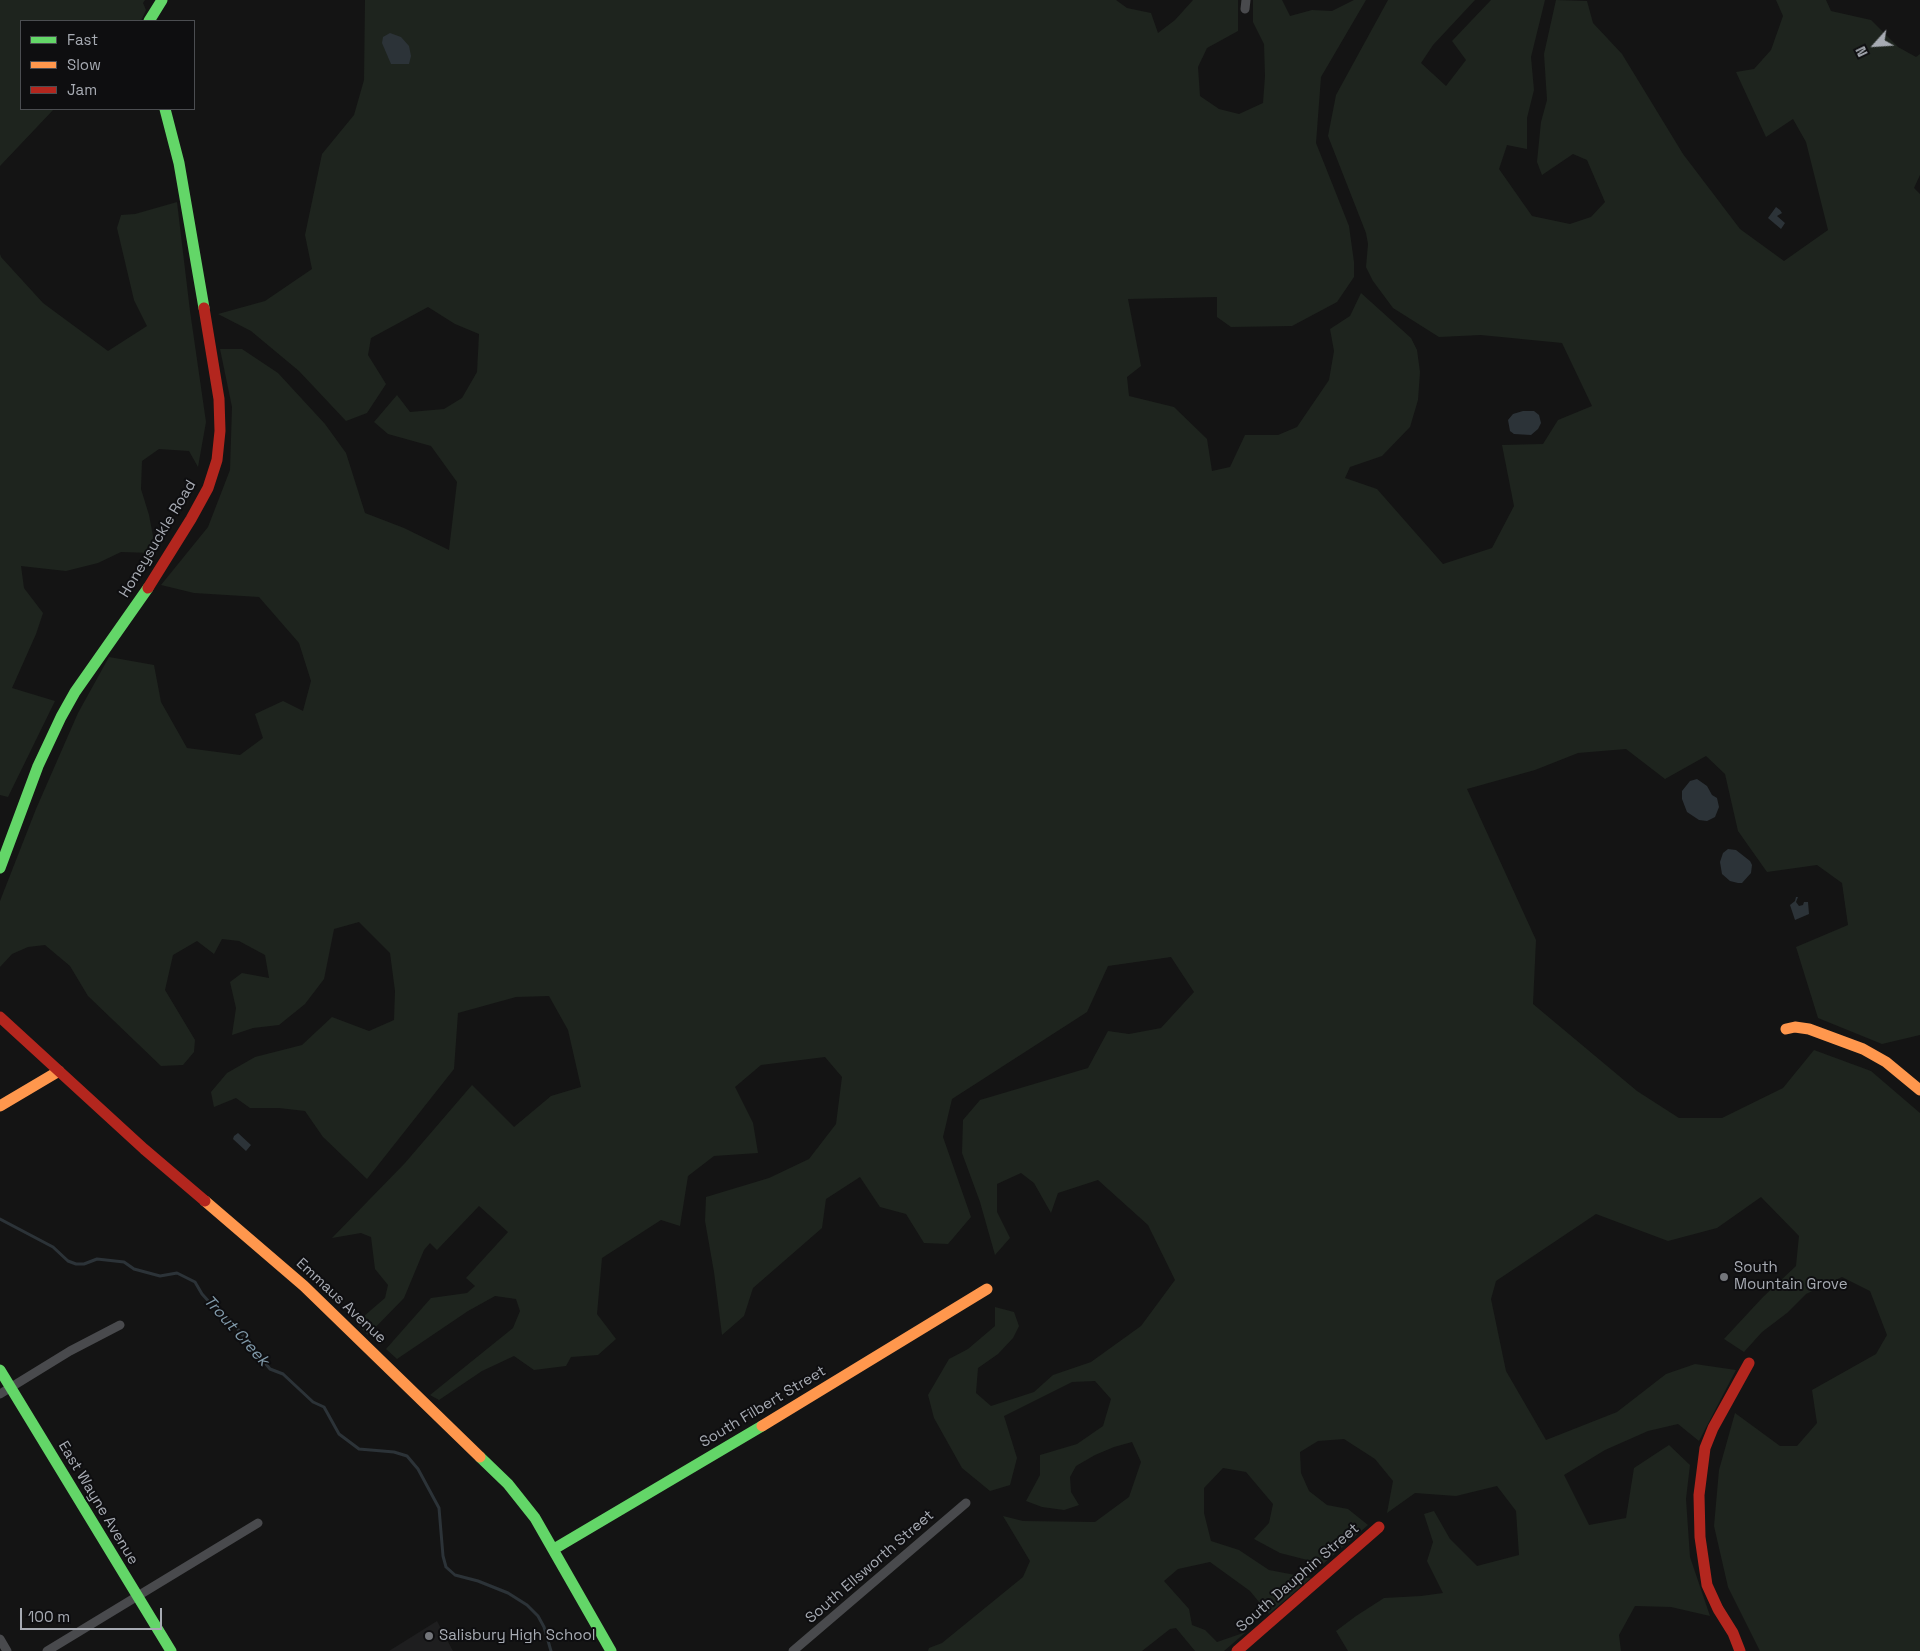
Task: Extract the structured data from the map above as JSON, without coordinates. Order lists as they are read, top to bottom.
{
  "streets": {
    "street": [
      "Honeysuckle Road",
      "Emmaus Avenue",
      "South Filbert Street",
      "East Wayne Avenue",
      "South Ellsworth Street",
      "South Dauphin Street"
    ]
  },
  "crossings": [
    ["Emmaus Avenue", "South Filbert Street"]
  ],
  "water": ["Trout Creek"],
  "places": ["South Mountain Grove", "Salisbury High School"],
  "legend": ["Fast", "Slow", "Jam"],
  "scale_bar": "100 m",
  "north": "bottom left"
}
